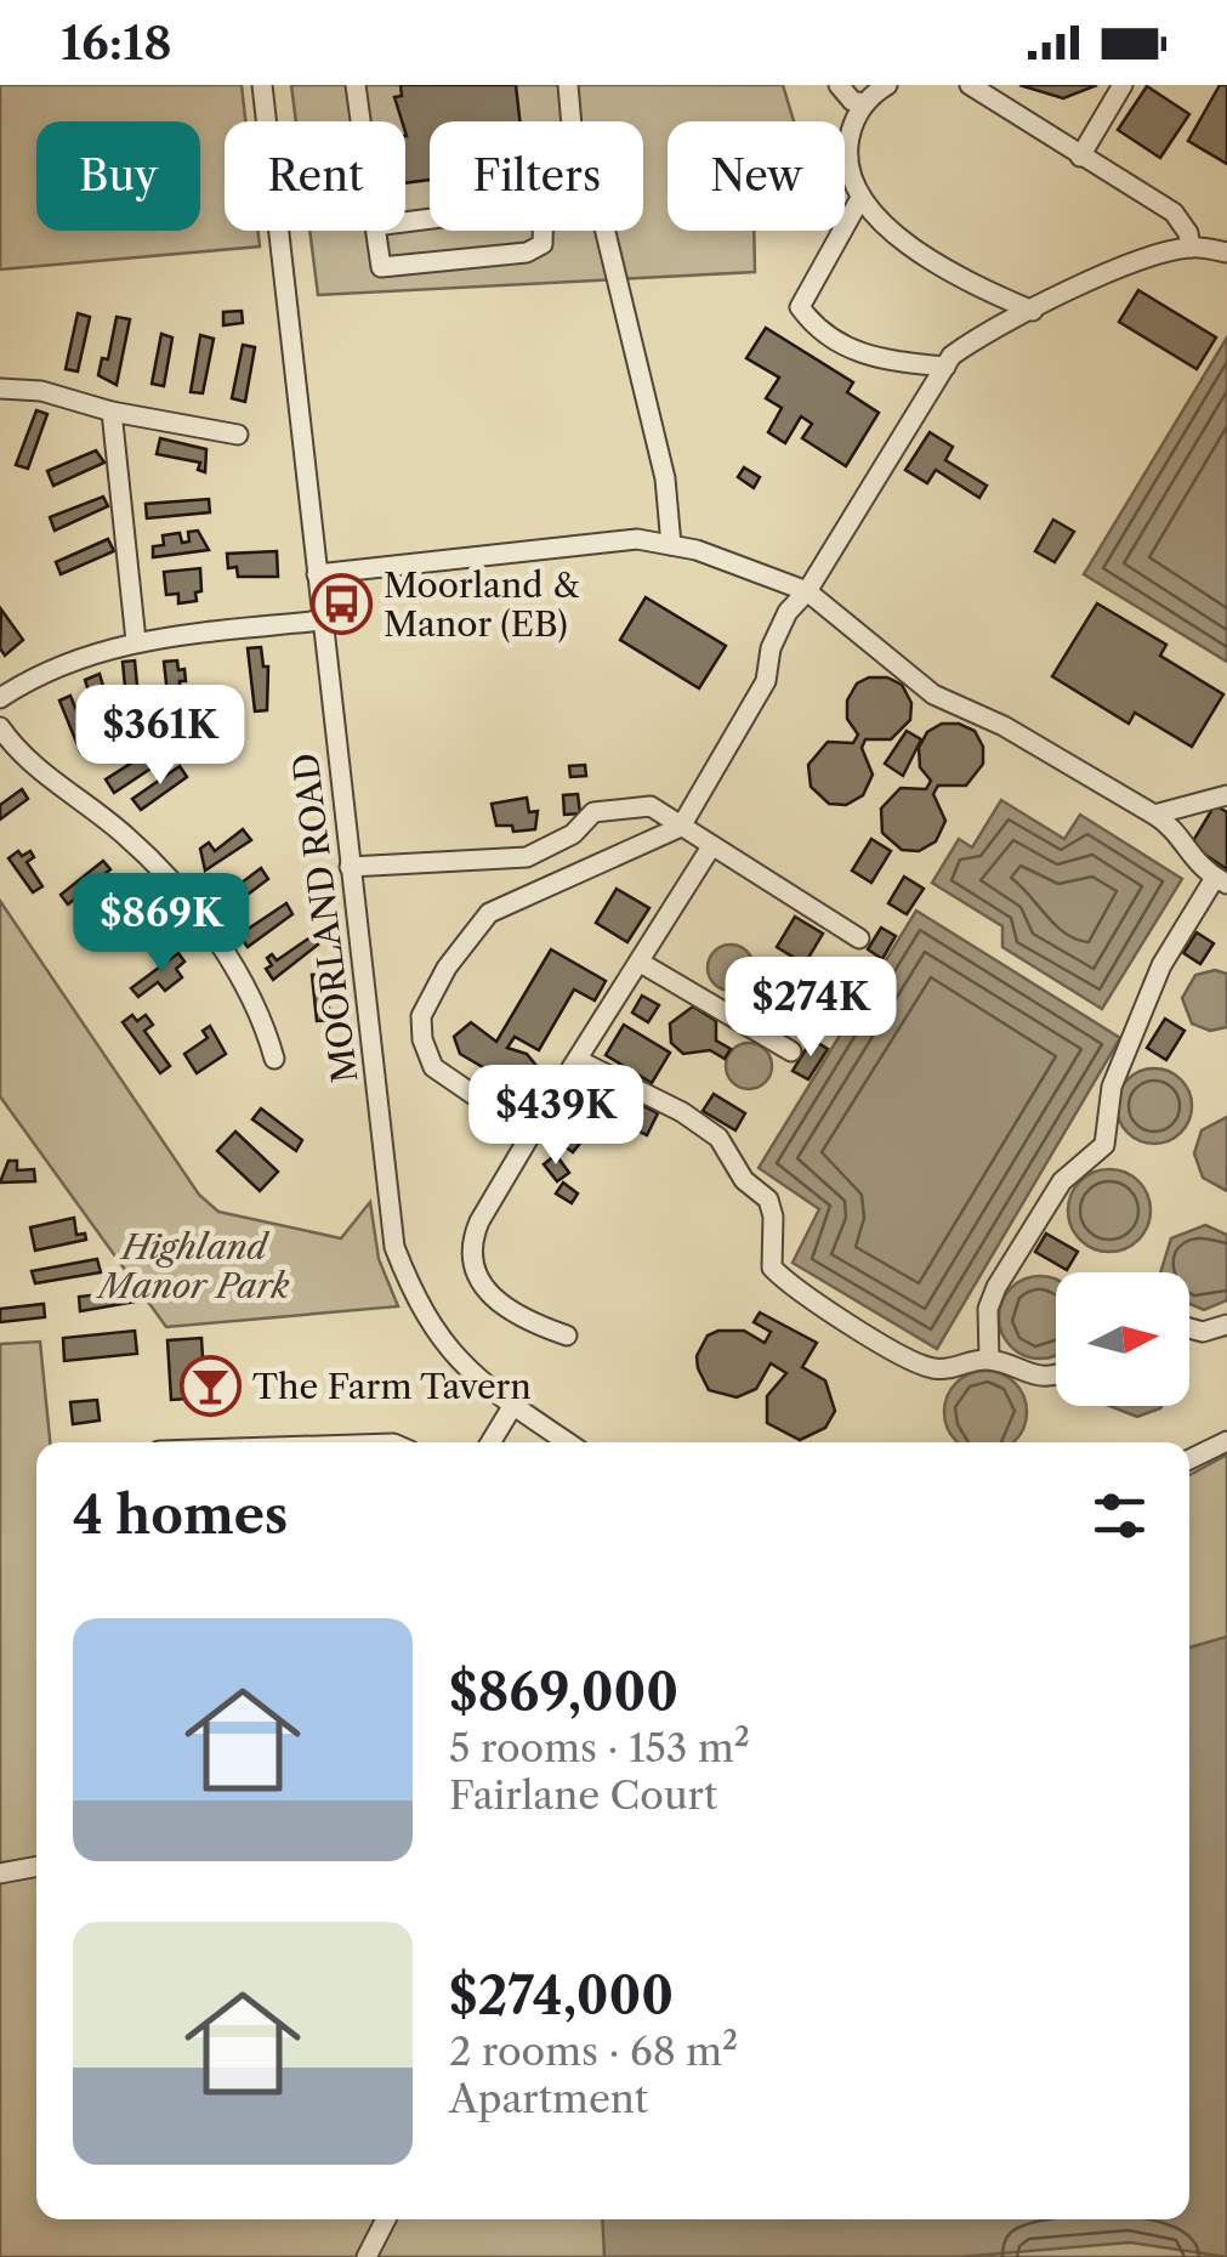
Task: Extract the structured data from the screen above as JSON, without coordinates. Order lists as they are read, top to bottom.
{
  "streets": {
    "street": ["MOORLAND ROAD"]
  },
  "parks": ["Highland Manor Park"],
  "places": {
    "bus stop": ["Moorland & Manor (EB)"],
    "bar": ["The Farm Tavern"]
  },
  "north": "right",
  "page": {
    "status": "16:18",
    "chip": [
      "Buy",
      "Rent",
      "Filters",
      "New"
    ],
    "price": [
      "$361K",
      "$869K",
      "$274K",
      "$439K"
    ],
    "heading": "4 homes",
    "list": [
      {
        "name": "$869,000",
        "note": "5 rooms · 153 m² · Fairlane Court"
      },
      {
        "name": "$274,000",
        "note": "2 rooms · 68 m² · Apartment"
      }
    ]
  }
}
